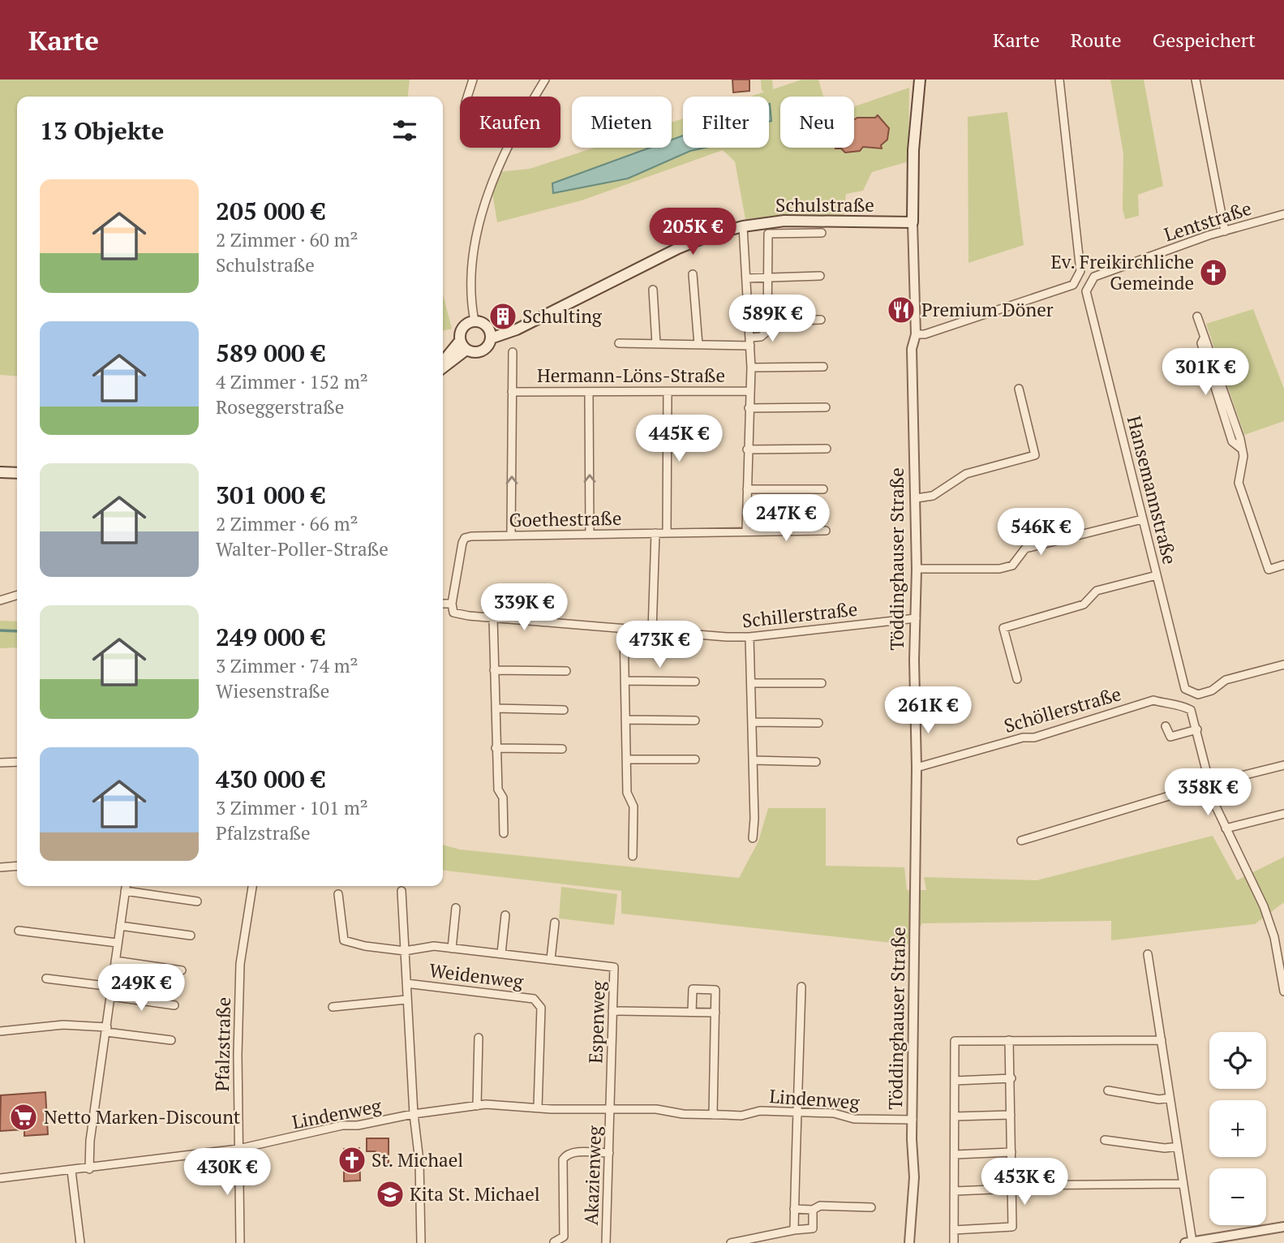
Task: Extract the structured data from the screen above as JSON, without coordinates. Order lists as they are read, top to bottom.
{
  "streets": {
    "main road": ["Schulstraße", "Töddinghauser Straße"],
    "street": [
      "Lentstraße",
      "Hermann-Löns-Straße",
      "Hansemannstraße",
      "Goethestraße",
      "Schillerstraße",
      "Schöllerstraße",
      "Weidenweg",
      "Espenweg",
      "Pfalzstraße",
      "Lindenweg",
      "Akazienweg"
    ]
  },
  "crossings": [
    ["Schulstraße", "Töddinghauser Straße"],
    ["Lentstraße", "Hansemannstraße"],
    ["Hermann-Löns-Straße", "Goethestraße"],
    ["Goethestraße", "Schillerstraße"],
    ["Töddinghauser Straße", "Schillerstraße"],
    ["Töddinghauser Straße", "Schöllerstraße"],
    ["Töddinghauser Straße", "Lindenweg"],
    ["Weidenweg", "Lindenweg"],
    ["Espenweg", "Lindenweg"],
    ["Espenweg", "Akazienweg"],
    ["Pfalzstraße", "Lindenweg"],
    ["Lindenweg", "Akazienweg"]
  ],
  "places": {
    "church": ["Ev. Freikirchliche Gemeinde", "St. Michael"],
    "restaurant": ["Premium Döner"],
    "building": ["Schulting"],
    "supermarket": ["Netto Marken-Discount"],
    "school or university": ["Kita St. Michael"]
  },
  "page": {
    "header": "Karte",
    "nav": ["Karte", "Route", "Gespeichert"],
    "chip": [
      "Kaufen",
      "Mieten",
      "Filter",
      "Neu"
    ],
    "heading": "13 Objekte",
    "list": [
      {
        "name": "205 000 €",
        "note": "2 Zimmer · 60 m² · Schulstraße"
      },
      {
        "name": "589 000 €",
        "note": "4 Zimmer · 152 m² · Roseggerstraße"
      },
      {
        "name": "301 000 €",
        "note": "2 Zimmer · 66 m² · Walter-Poller-Straße"
      },
      {
        "name": "249 000 €",
        "note": "3 Zimmer · 74 m² · Wiesenstraße"
      },
      {
        "name": "430 000 €",
        "note": "3 Zimmer · 101 m² · Pfalzstraße"
      }
    ],
    "price": [
      "205K €",
      "589K €",
      "301K €",
      "445K €",
      "247K €",
      "546K €",
      "339K €",
      "473K €",
      "261K €",
      "358K €",
      "249K €",
      "430K €",
      "453K €"
    ],
    "map_buttons": ["+", "−"]
  }
}
